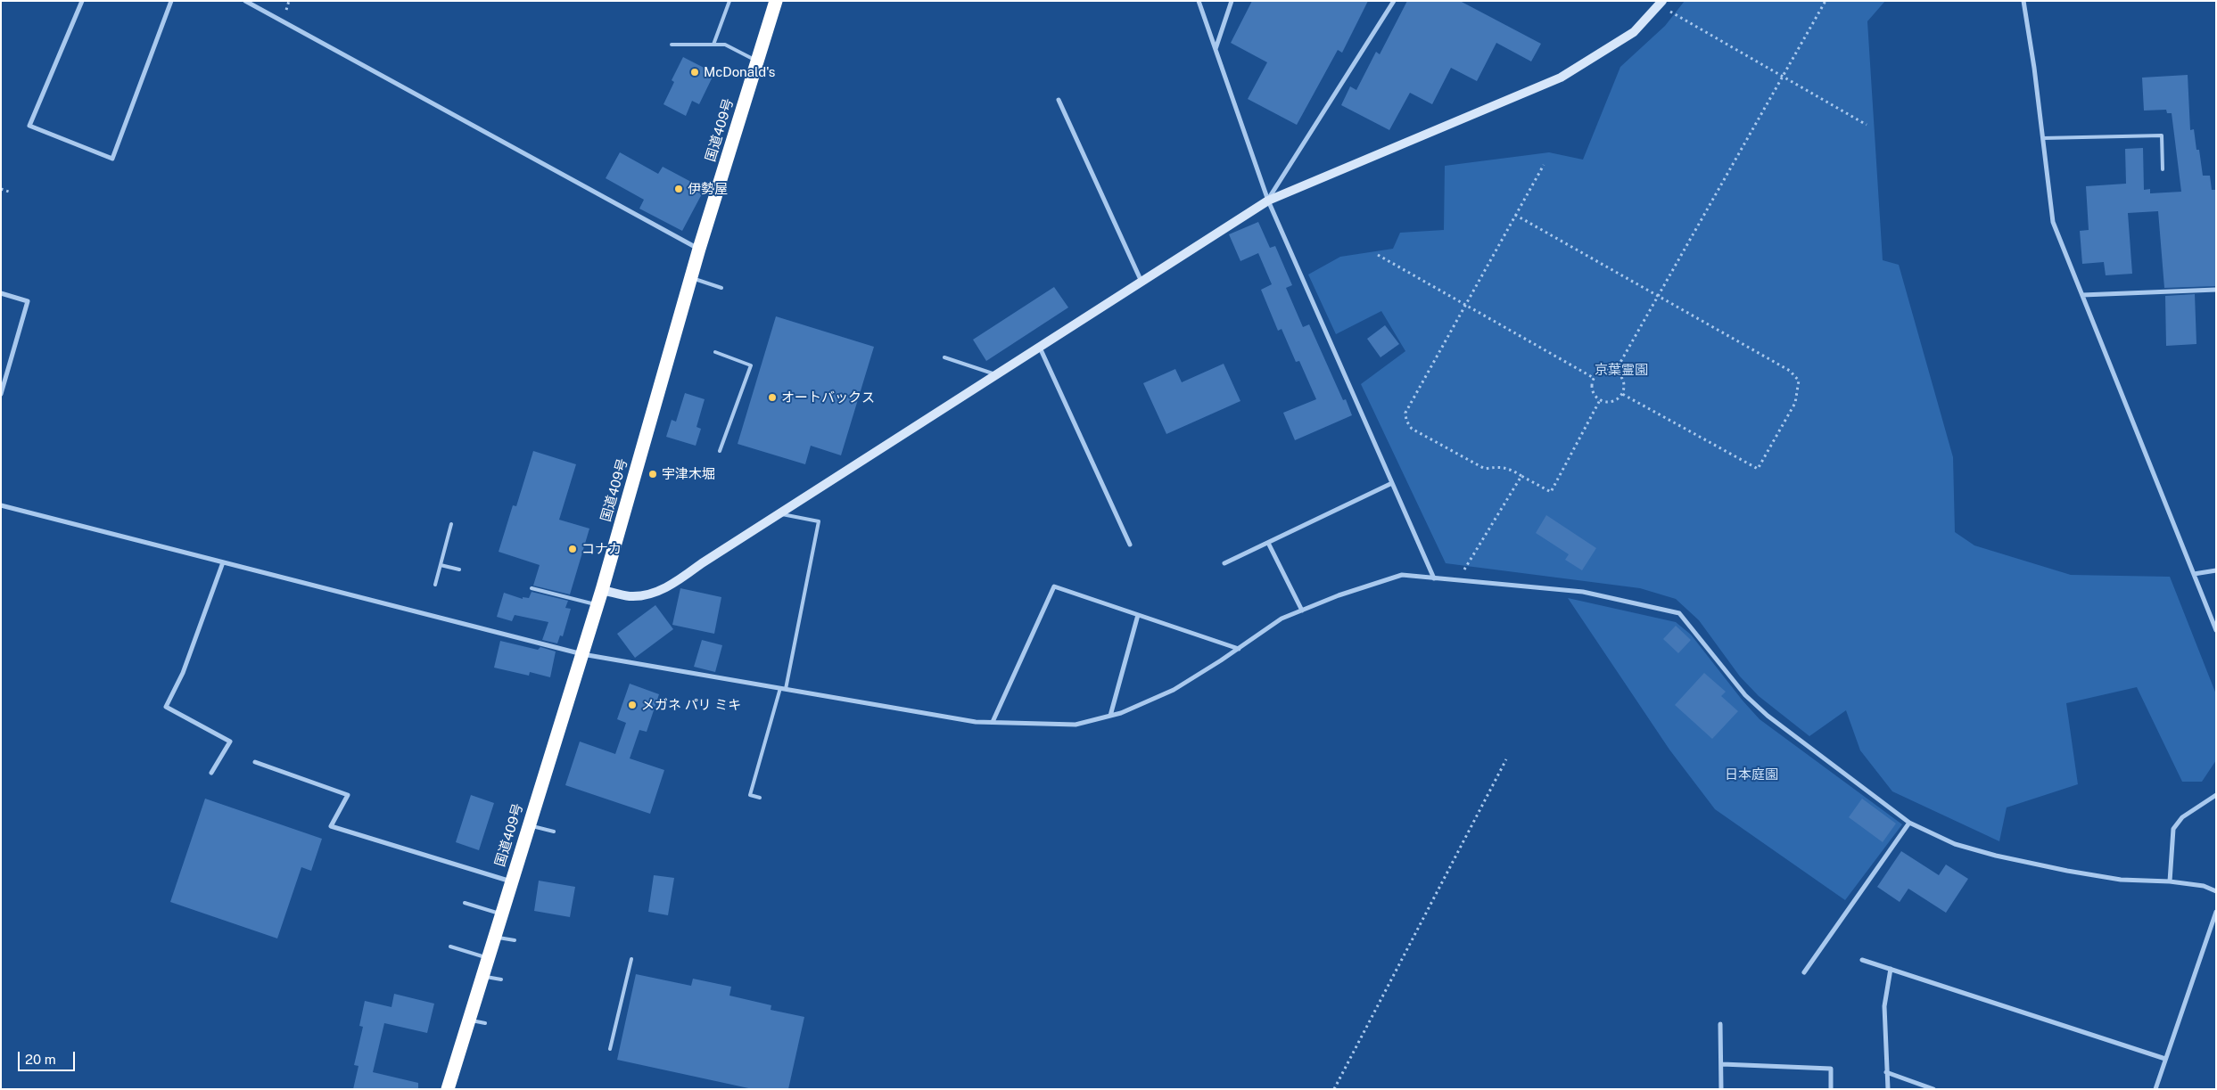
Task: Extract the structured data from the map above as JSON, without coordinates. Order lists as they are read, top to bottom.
{
  "streets": {
    "highway": ["国道409号"]
  },
  "parks": ["京葉霊園", "日本庭園"],
  "places": [
    "McDonald's",
    "伊勢屋",
    "オートバックス",
    "宇津木堀",
    "コナカ",
    "メガネ パリ ミキ"
  ],
  "scale_bar": "20 m"
}
